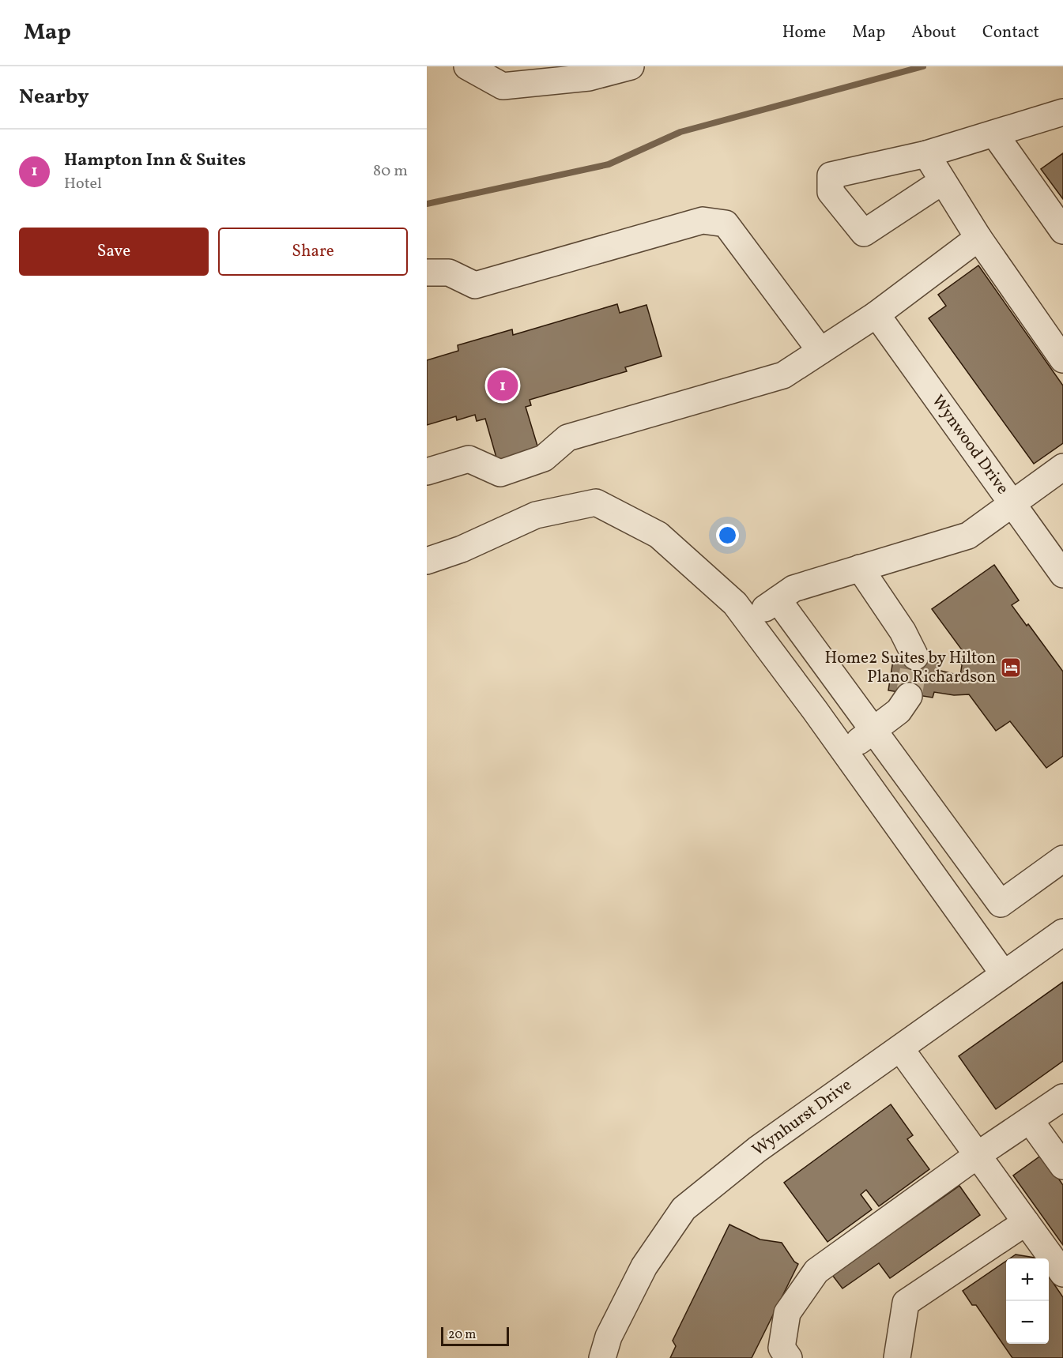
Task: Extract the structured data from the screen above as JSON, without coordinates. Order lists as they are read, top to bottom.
{
  "streets": {
    "street": ["Wynwood Drive", "Wynhurst Drive"]
  },
  "places": {
    "hotel": ["Home2 Suites by Hilton Plano Richardson"]
  },
  "scale_bar": "20 m",
  "page": {
    "header": "Map",
    "nav": [
      "Home",
      "Map",
      "About",
      "Contact"
    ],
    "heading": "Nearby",
    "list": [
      {
        "mark": "1",
        "name": "Hampton Inn & Suites",
        "note": "Hotel",
        "value": "80 m"
      }
    ],
    "buttons": ["Save", "Share"],
    "pins": "1",
    "map_buttons": ["+", "−"],
    "scale": "20 m"
  }
}
